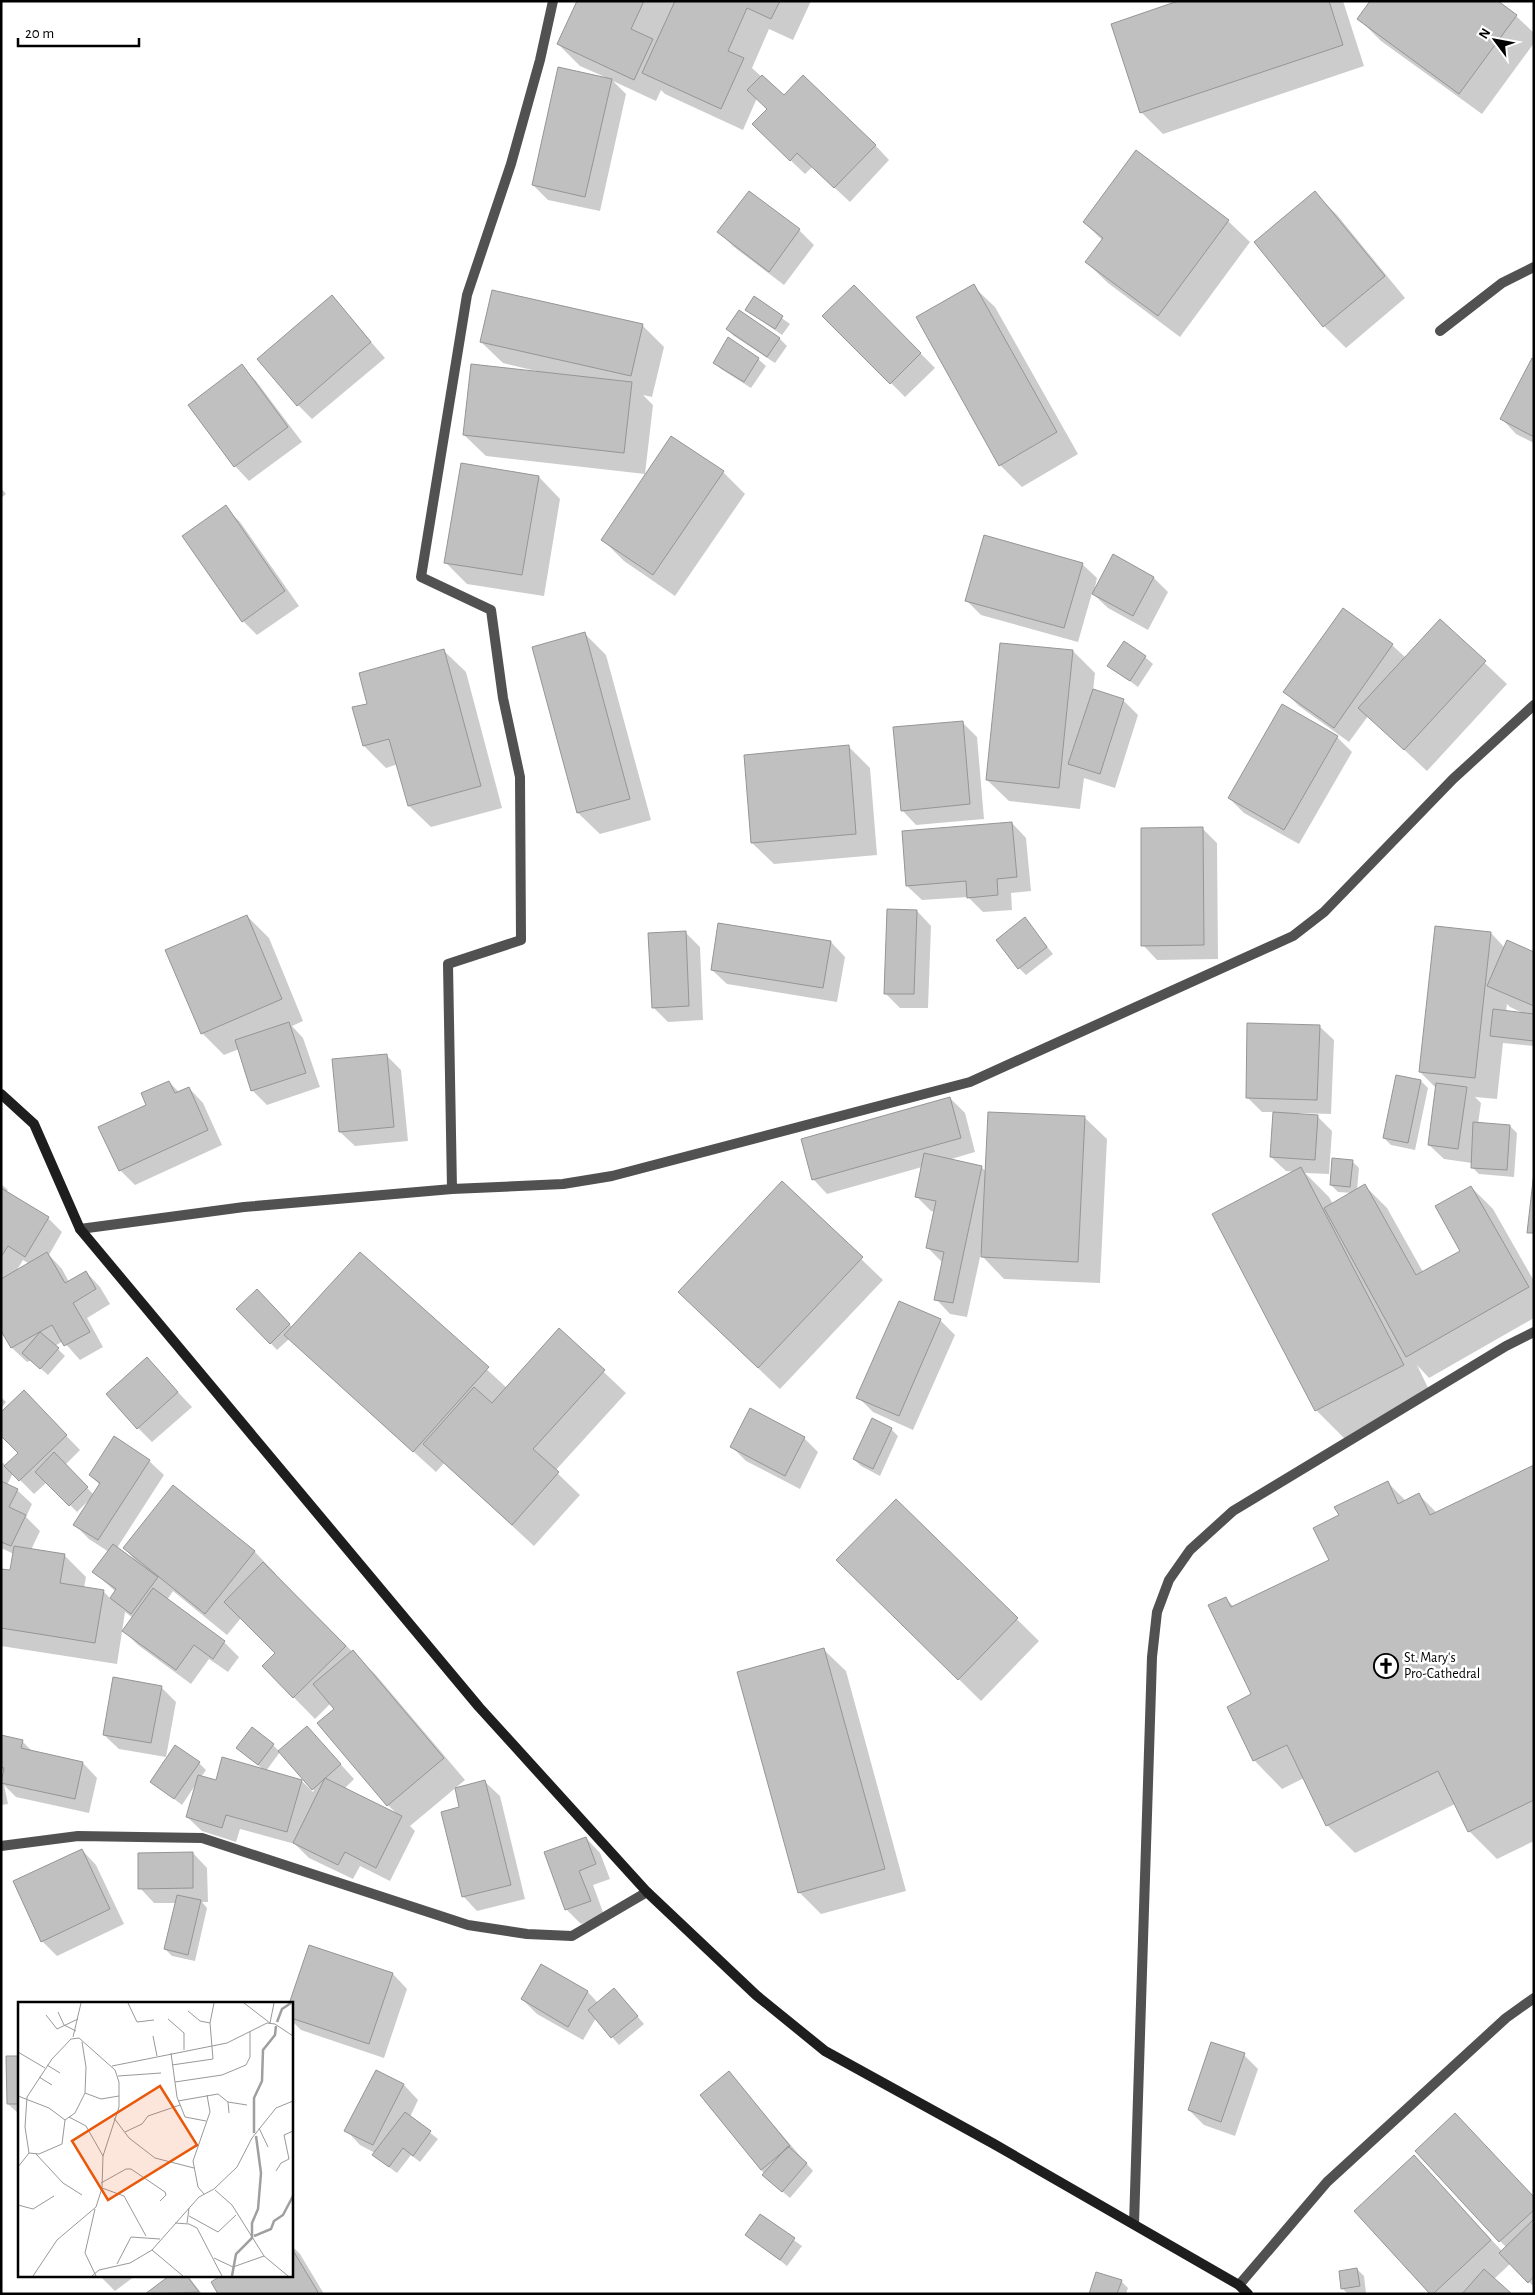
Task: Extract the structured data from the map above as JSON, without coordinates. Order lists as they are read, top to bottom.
{
  "places": {
    "church": ["St. Mary's Pro-Cathedral"]
  },
  "scale_bar": "20 m",
  "north": "top left"
}
